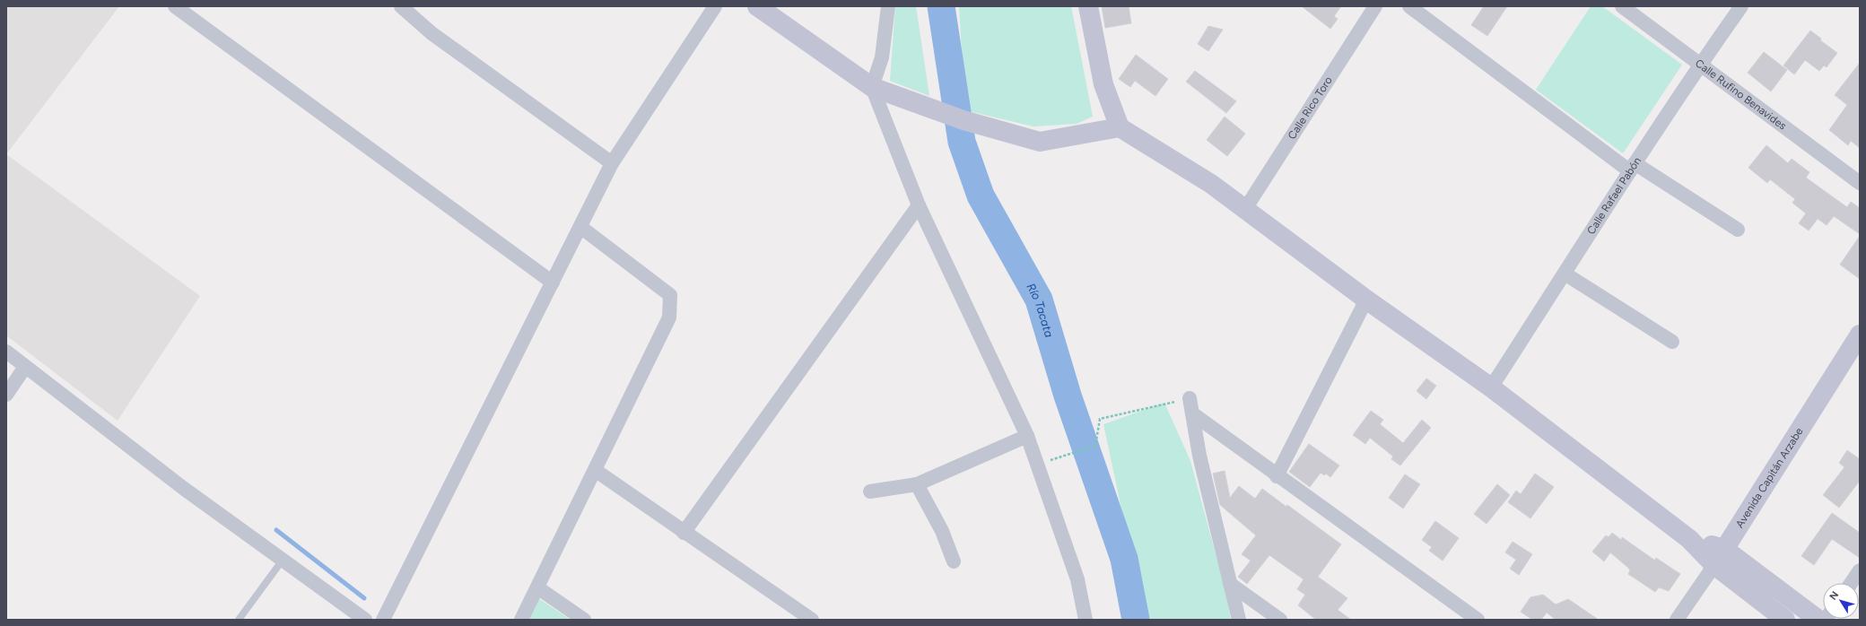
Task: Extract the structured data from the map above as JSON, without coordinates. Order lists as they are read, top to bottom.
{
  "streets": {
    "street": [
      "Calle Rufino Benavides",
      "Calle Rico Toro",
      "Calle Rafael Pabón",
      "Avenida Capitán Arzabe"
    ]
  },
  "crossings": [
    ["Calle Rufino Benavides", "Calle Rafael Pabón"]
  ],
  "water": ["Río Tacata"],
  "north": "top left"
}
